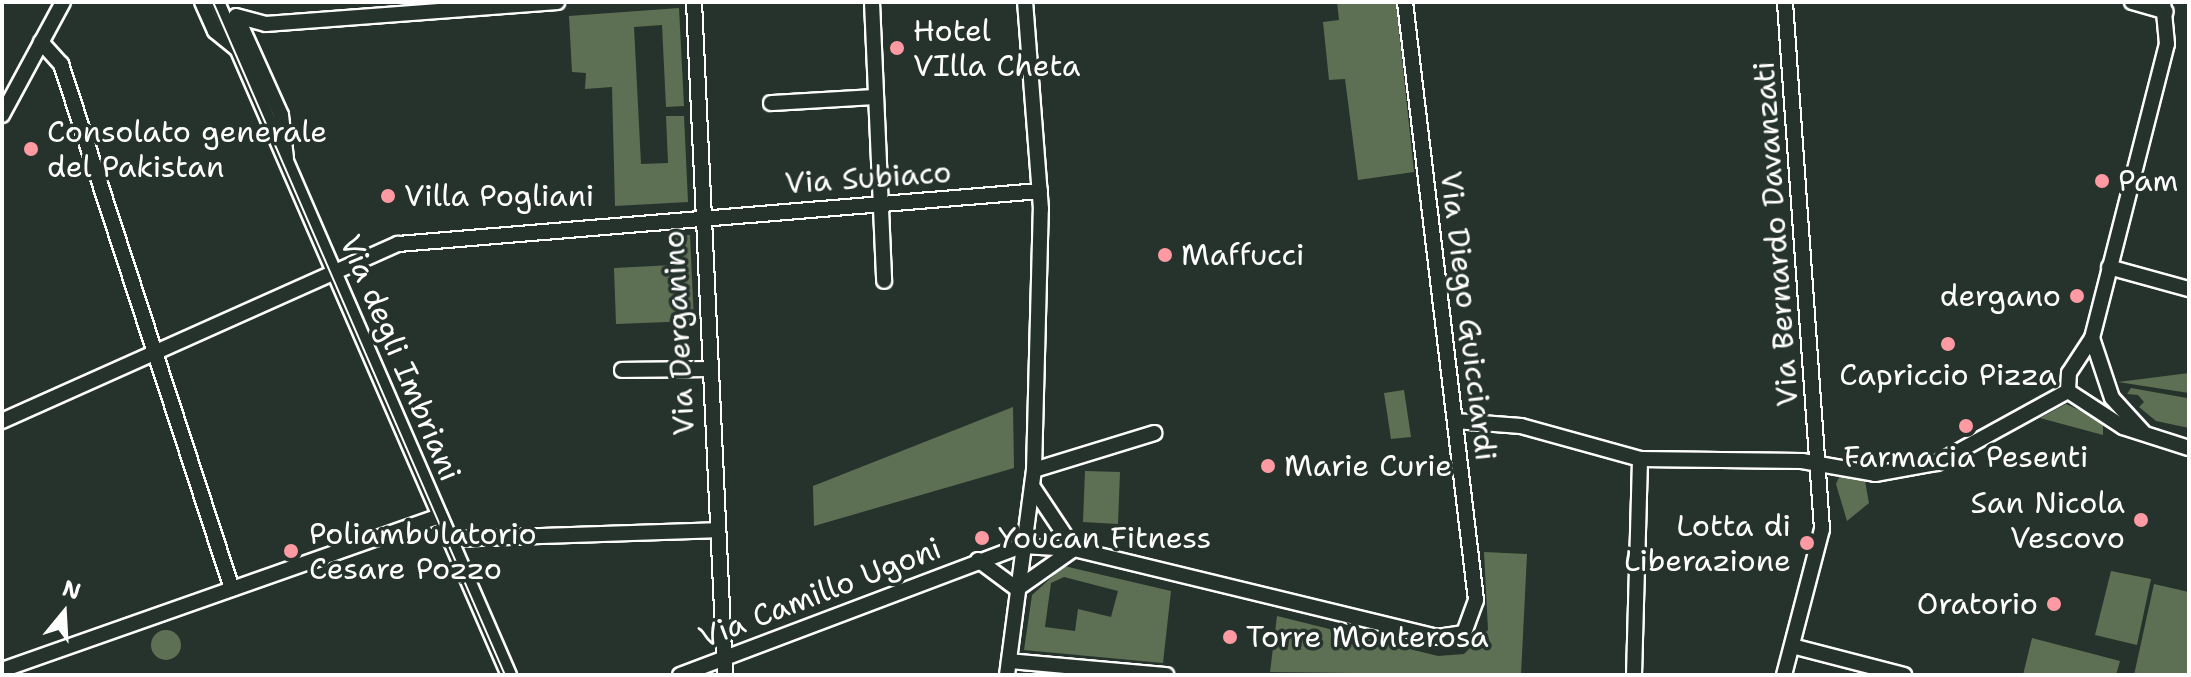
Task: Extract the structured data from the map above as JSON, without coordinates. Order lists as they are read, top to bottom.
{
  "streets": {
    "street": [
      "Via Subiaco",
      "Via Bernardo Davanzati",
      "Via Diego Guicciardi",
      "Via Derganino",
      "Via degli Imbriani",
      "Via Camillo Ugoni"
    ]
  },
  "crossings": [
    ["Via Subiaco", "Via Derganino"],
    ["Via Subiaco", "Via degli Imbriani"],
    ["Via Derganino", "Via Camillo Ugoni"]
  ],
  "places": [
    "Hotel VIlla Cheta",
    "Consolato generale del Pakistan",
    "Pam",
    "Villa Pogliani",
    "Maffucci",
    "dergano",
    "Capriccio Pizza",
    "Farmacia Pesenti",
    "Marie Curie",
    "San Nicola Vescovo",
    "Youcan Fitness",
    "Lotta di Liberazione",
    "Poliambulatorio Cesare Pozzo",
    "Oratorio",
    "Torre Monterosa"
  ],
  "north": "top"
}
